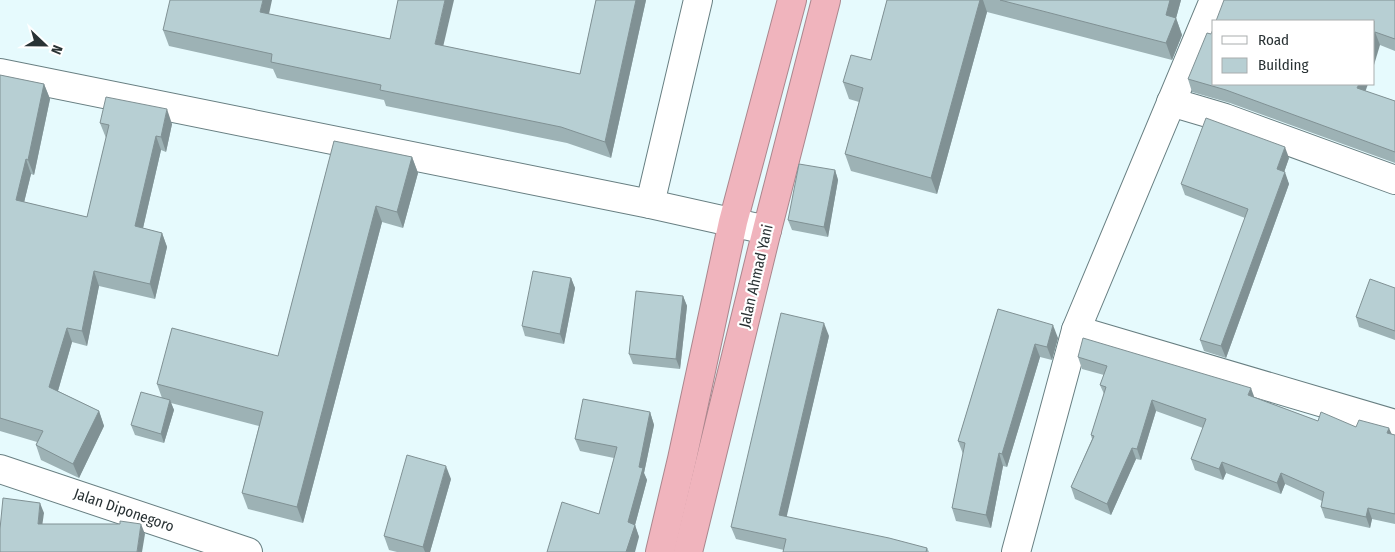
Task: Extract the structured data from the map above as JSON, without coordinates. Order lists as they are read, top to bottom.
{
  "streets": {
    "highway": ["Jalan Ahmad Yani"],
    "street": ["Jalan Diponegoro"]
  },
  "legend": ["Road", "Building"],
  "north": "right"
}
